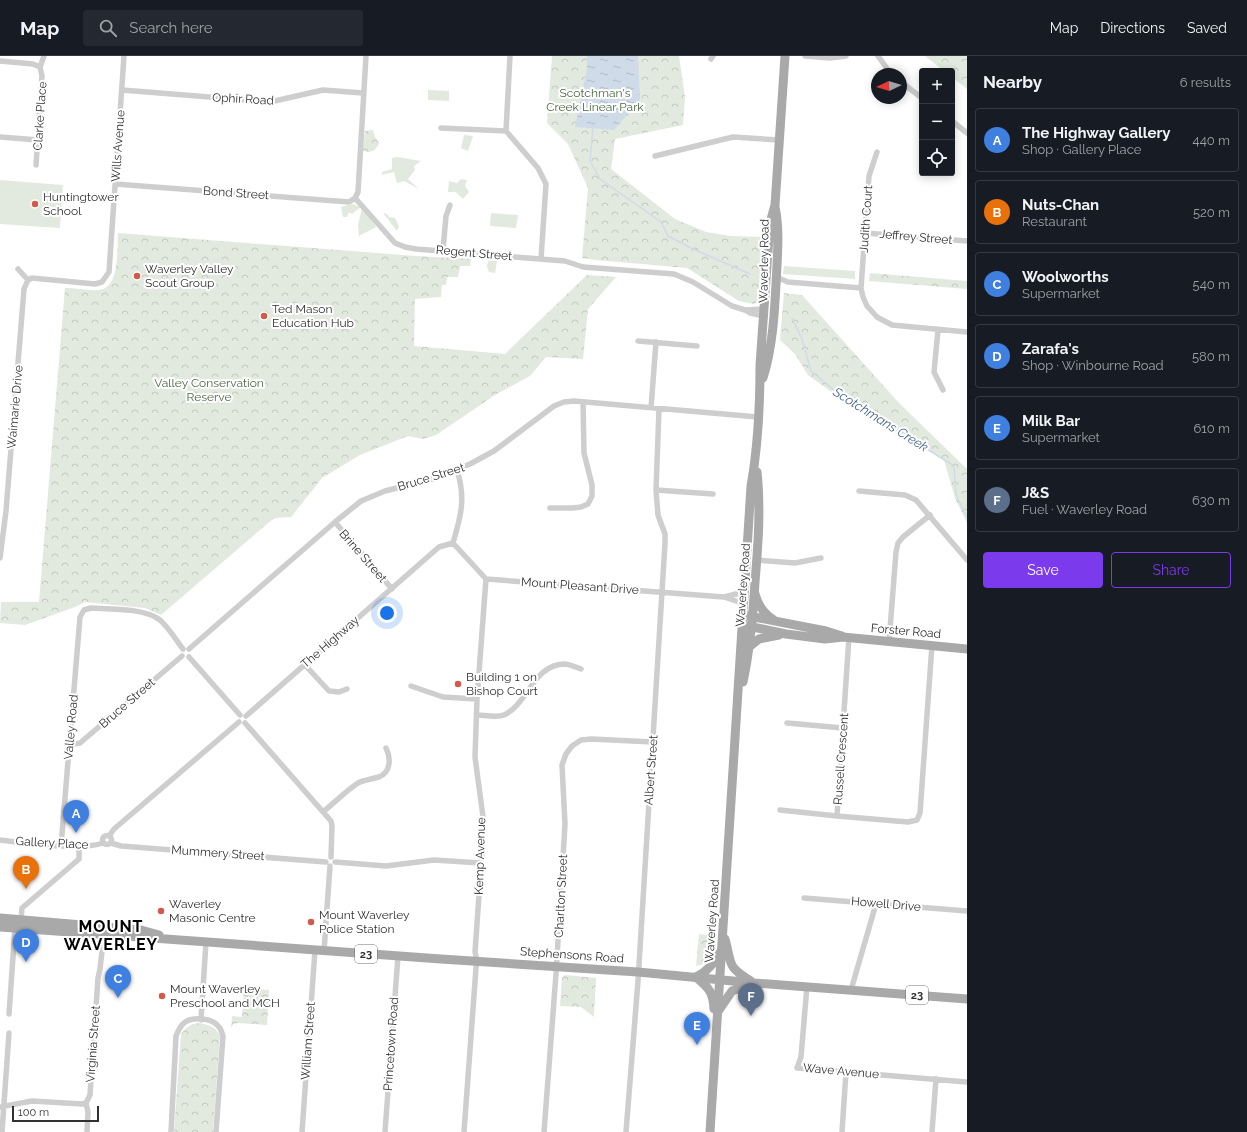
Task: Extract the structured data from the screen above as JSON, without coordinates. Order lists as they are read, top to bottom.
{
  "streets": {
    "main road": [
      "Waverley Road",
      "Forster Road",
      "23",
      "Stephensons Road"
    ],
    "street": [
      "Ophir Road",
      "Clarke Place",
      "Wills Avenue",
      "Bond Street",
      "Judith Court",
      "Jeffrey Street",
      "Regent Street",
      "Waimarie Drive",
      "Bruce Street",
      "Brine Street",
      "Mount Pleasant Drive",
      "The Highway",
      "Valley Road",
      "Russell Crescent",
      "Albert Street",
      "Gallery Place",
      "Mummery Street",
      "Kemp Avenue",
      "Charlton Street",
      "Howell Drive",
      "William Street",
      "Virginia Street",
      "Princetown Road",
      "Wave Avenue"
    ]
  },
  "crossings": [
    ["Ophir Road", "Wills Avenue"],
    ["Wills Avenue", "Bond Street"],
    ["Wills Avenue", "Waimarie Drive"],
    ["Bond Street", "Regent Street"],
    ["Judith Court", "Jeffrey Street"],
    ["Regent Street", "Waverley Road"],
    ["Waverley Road", "Bruce Street"],
    ["Waverley Road", "Mount Pleasant Drive"],
    ["Waverley Road", "Forster Road"],
    ["Waverley Road", "Stephensons Road"],
    ["Bruce Street", "Brine Street"],
    ["Bruce Street", "Valley Road"],
    ["Bruce Street", "Albert Street"],
    ["Brine Street", "The Highway"],
    ["Mount Pleasant Drive", "Albert Street"],
    ["Mount Pleasant Drive", "Kemp Avenue"],
    ["Forster Road", "Russell Crescent"],
    ["Valley Road", "Gallery Place"],
    ["Albert Street", "Charlton Street"],
    ["Albert Street", "Stephensons Road"],
    ["Gallery Place", "Mummery Street"],
    ["Mummery Street", "Kemp Avenue"],
    ["Kemp Avenue", "Stephensons Road"],
    ["Charlton Street", "Stephensons Road"],
    ["Stephensons Road", "William Street"],
    ["Stephensons Road", "Virginia Street"],
    ["Stephensons Road", "Princetown Road"],
    ["Stephensons Road", "Wave Avenue"]
  ],
  "districts": ["MOUNT WAVERLEY"],
  "water": ["Scotchmans Creek"],
  "parks": ["Scotchman's Creek Linear Park", "Valley Conservation Reserve"],
  "places": [
    "Huntingtower School",
    "Waverley Valley Scout Group",
    "Ted Mason Education Hub",
    "Building 1 on Bishop Court",
    "Waverley Masonic Centre",
    "Mount Waverley Police Station",
    "Mount Waverley Preschool and MCH"
  ],
  "scale_bar": "100 m",
  "north": "left",
  "page": {
    "header": "Map",
    "search": "Search here",
    "nav": ["Map", "Directions", "Saved"],
    "heading": ["Nearby", "6 results"],
    "map_buttons": ["+", "−"],
    "list": [
      {
        "mark": "A",
        "name": "The Highway Gallery",
        "note": "Shop · Gallery Place",
        "value": "440 m"
      },
      {
        "mark": "B",
        "name": "Nuts-Chan",
        "note": "Restaurant",
        "value": "520 m"
      },
      {
        "mark": "C",
        "name": "Woolworths",
        "note": "Supermarket",
        "value": "540 m"
      },
      {
        "mark": "D",
        "name": "Zarafa's",
        "note": "Shop · Winbourne Road",
        "value": "580 m"
      },
      {
        "mark": "E",
        "name": "Milk Bar",
        "note": "Supermarket",
        "value": "610 m"
      },
      {
        "mark": "F",
        "name": "J&S",
        "note": "Fuel · Waverley Road",
        "value": "630 m"
      }
    ],
    "buttons": ["Save", "Share"],
    "pins": [
      "A",
      "B",
      "D",
      "C",
      "F",
      "E"
    ],
    "scale": "100 m"
  }
}
